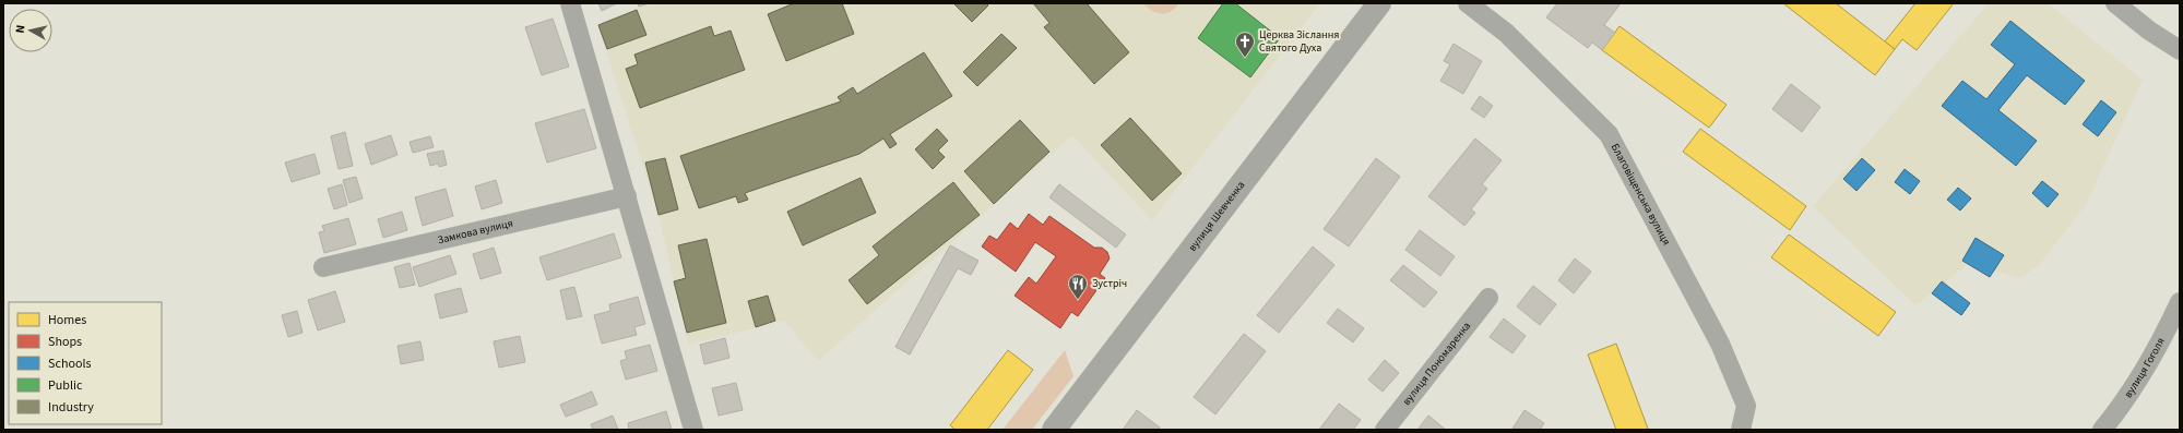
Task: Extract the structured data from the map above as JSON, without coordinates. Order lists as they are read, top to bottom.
{
  "streets": {
    "main road": ["вулиця Шевченка"],
    "street": [
      "Благовіщенська вулиця",
      "Замкова вулиця",
      "вулиця Пономаренка",
      "вулиця Гоголя"
    ]
  },
  "places": {
    "church": ["Церква Зіслання Святого Духа"],
    "restaurant": ["Зустріч"]
  },
  "legend": [
    "Homes",
    "Shops",
    "Schools",
    "Public",
    "Industry"
  ],
  "north": "left"
}
